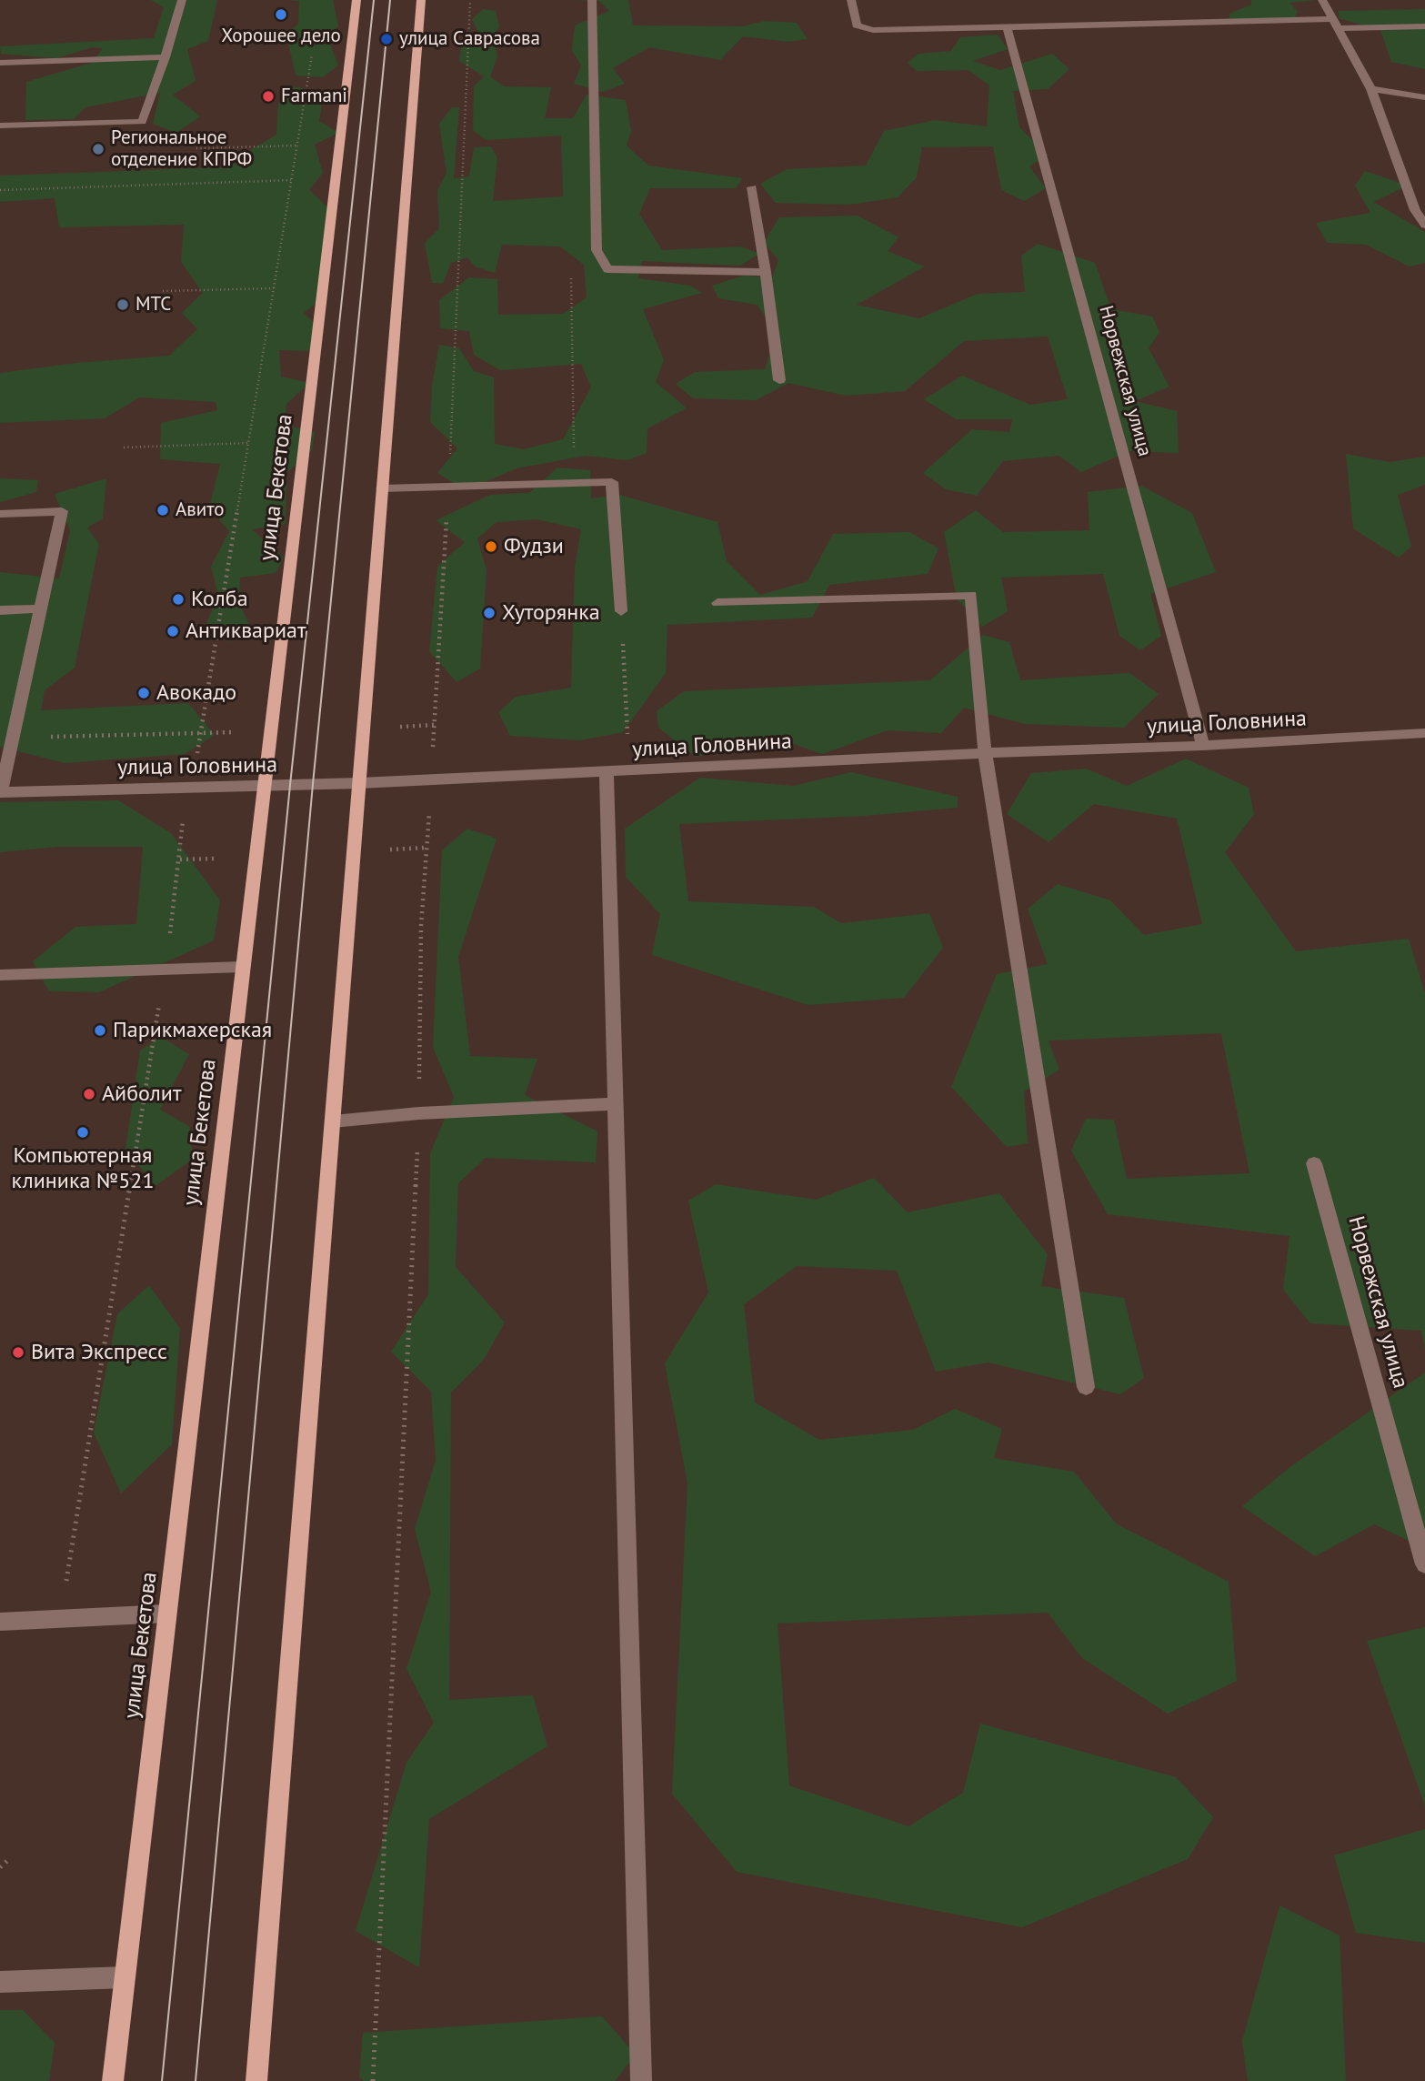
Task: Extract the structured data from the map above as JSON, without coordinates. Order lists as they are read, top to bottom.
{
  "streets": {
    "main road": ["улица Бекетова"],
    "street": ["Норвежская улица", "улица Головнина"]
  },
  "crossings": [
    ["Норвежская улица", "улица Головнина"],
    ["улица Бекетова", "улица Головнина"]
  ],
  "places": [
    "Хорошее дело",
    "улица Саврасова",
    "Farmani",
    "Региональное отделение КПРФ",
    "МТС",
    "Авито",
    "Фудзи",
    "Колба",
    "Хуторянка",
    "Антиквариат",
    "Авокадо",
    "Парикмахерская",
    "Айболит",
    "Компьютерная клиника №521",
    "Вита Экспресс"
  ]
}
